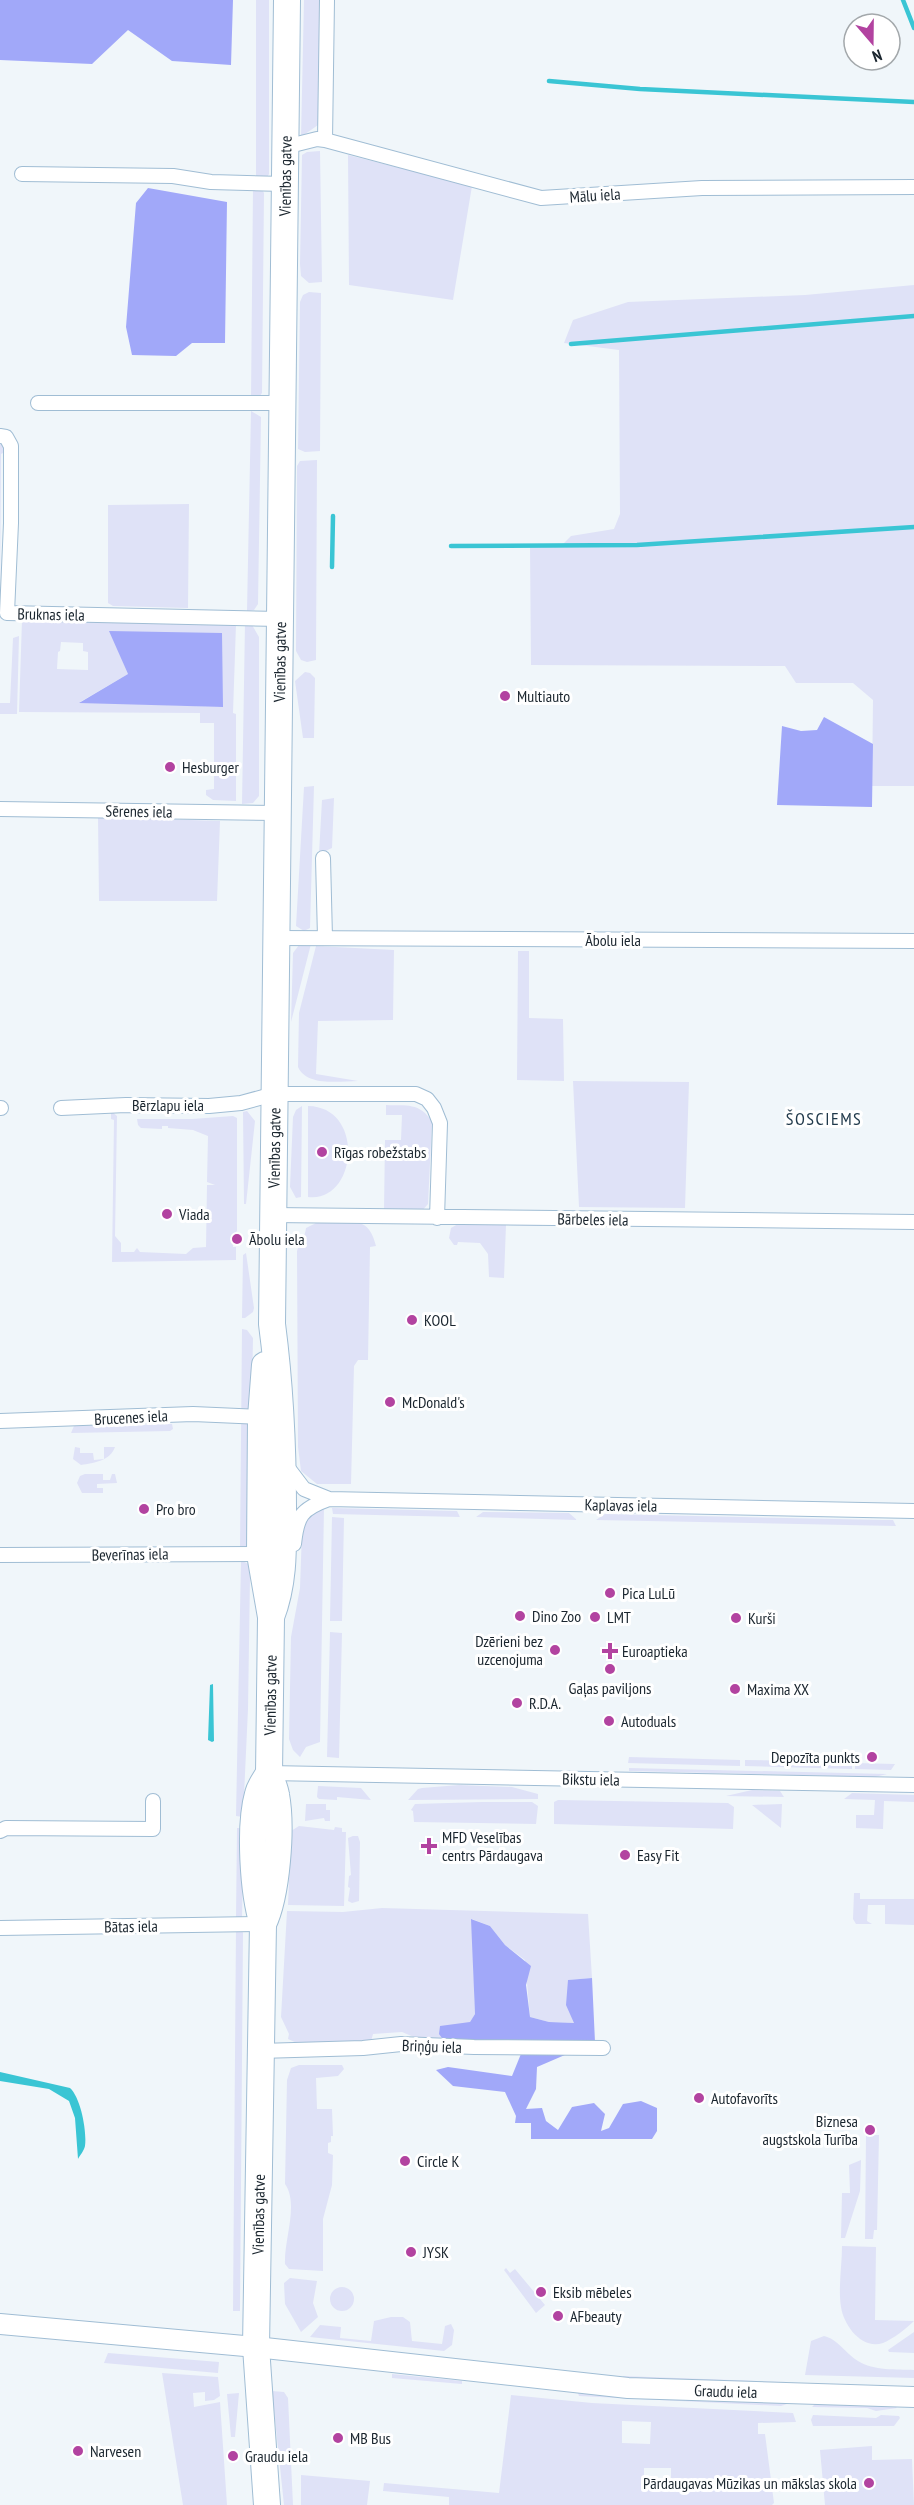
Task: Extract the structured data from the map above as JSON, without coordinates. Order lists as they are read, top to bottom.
{
  "streets": {
    "highway": ["Vienības gatve"],
    "main road": ["Graudu iela"],
    "street": [
      "Mālu iela",
      "Bruknas iela",
      "Sērenes iela",
      "Ābolu iela",
      "Bērzlapu iela",
      "Bārbeles iela",
      "Brucenes iela",
      "Kaplavas iela",
      "Beverīnas iela",
      "Bikstu iela",
      "Bātas iela",
      "Briņģu iela"
    ]
  },
  "crossings": [
    ["Vienības gatve", "Mālu iela"],
    ["Vienības gatve", "Bruknas iela"],
    ["Vienības gatve", "Sērenes iela"],
    ["Vienības gatve", "Ābolu iela"],
    ["Vienības gatve", "Bērzlapu iela"],
    ["Vienības gatve", "Bārbeles iela"],
    ["Vienības gatve", "Brucenes iela"],
    ["Vienības gatve", "Kaplavas iela"],
    ["Vienības gatve", "Beverīnas iela"],
    ["Vienības gatve", "Bikstu iela"],
    ["Vienības gatve", "Bātas iela"],
    ["Vienības gatve", "Briņģu iela"],
    ["Vienības gatve", "Graudu iela"],
    ["Bērzlapu iela", "Bārbeles iela"]
  ],
  "districts": ["ŠOSCIEMS"],
  "places": {
    "other": [
      "Multiauto",
      "Hesburger",
      "Rīgas robežstabs",
      "Viada",
      "Ābolu iela",
      "KOOL",
      "McDonald's",
      "Pro bro",
      "Pica LuLū",
      "Dino Zoo",
      "LMT",
      "Kurši",
      "Dzērieni bez uzcenojuma",
      "Gaļas paviljons",
      "Maxima XX",
      "R.D.A.",
      "Autoduals",
      "Depozīta punkts",
      "Easy Fit",
      "Autofavorīts",
      "Biznesa augstskola Turība",
      "Circle K",
      "JYSK",
      "Eksib mēbeles",
      "AFbeauty",
      "MB Bus",
      "Narvesen",
      "Graudu iela",
      "Pārdaugavas Mūzikas un mākslas skola"
    ],
    "health": ["Euroaptieka", "MFD Veselības centrs Pārdaugava"]
  },
  "north": "bottom"
}
